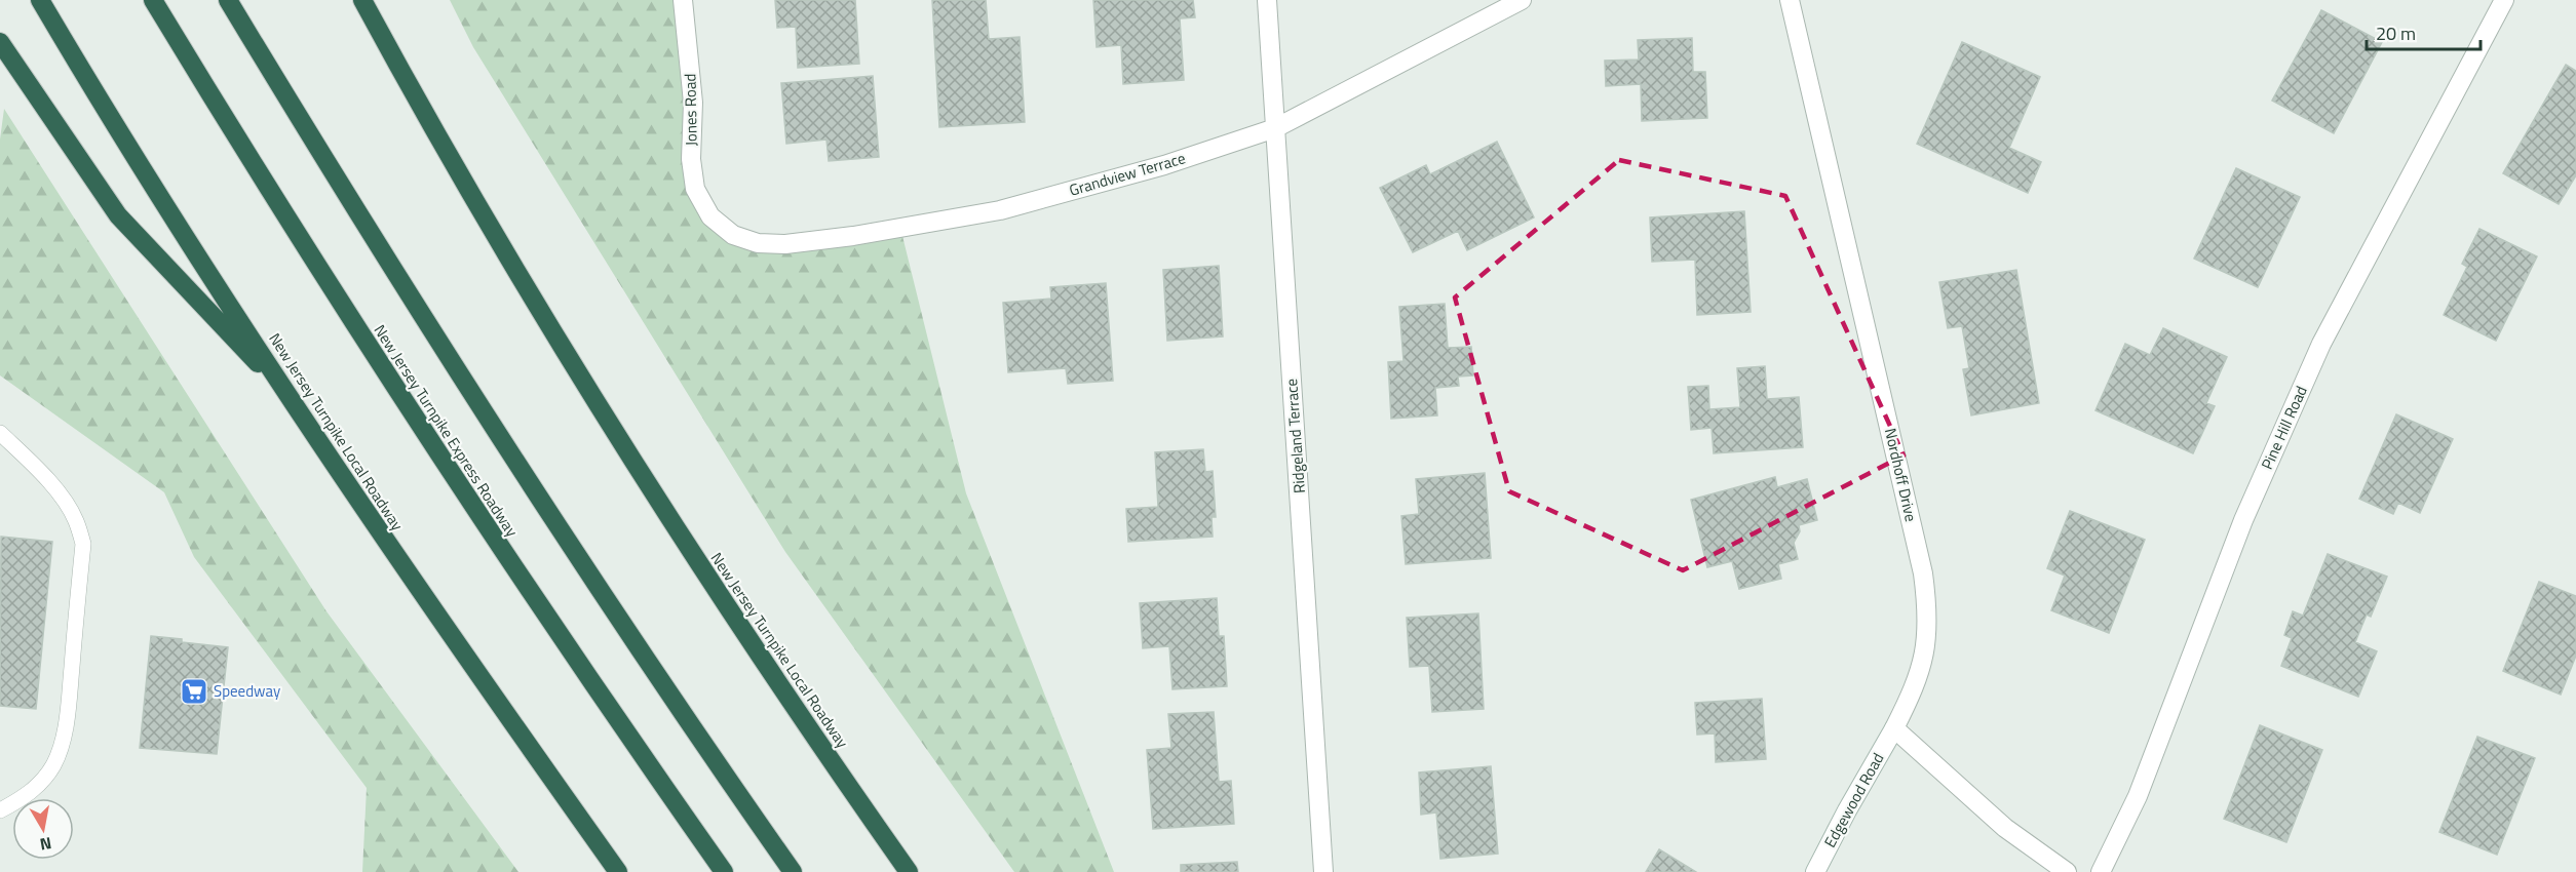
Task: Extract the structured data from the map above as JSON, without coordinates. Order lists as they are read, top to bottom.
{
  "streets": {
    "highway": ["New Jersey Turnpike Express Roadway", "New Jersey Turnpike Local Roadway"],
    "street": [
      "Jones Road",
      "Grandview Terrace",
      "Pine Hill Road",
      "Ridgeland Terrace",
      "Nordhoff Drive",
      "Edgewood Road"
    ]
  },
  "crossings": [
    ["Jones Road", "Grandview Terrace"],
    ["Grandview Terrace", "Ridgeland Terrace"],
    ["Nordhoff Drive", "Edgewood Road"]
  ],
  "places": {
    "supermarket": ["Speedway"]
  },
  "scale_bar": "20 m",
  "north": "bottom"
}
